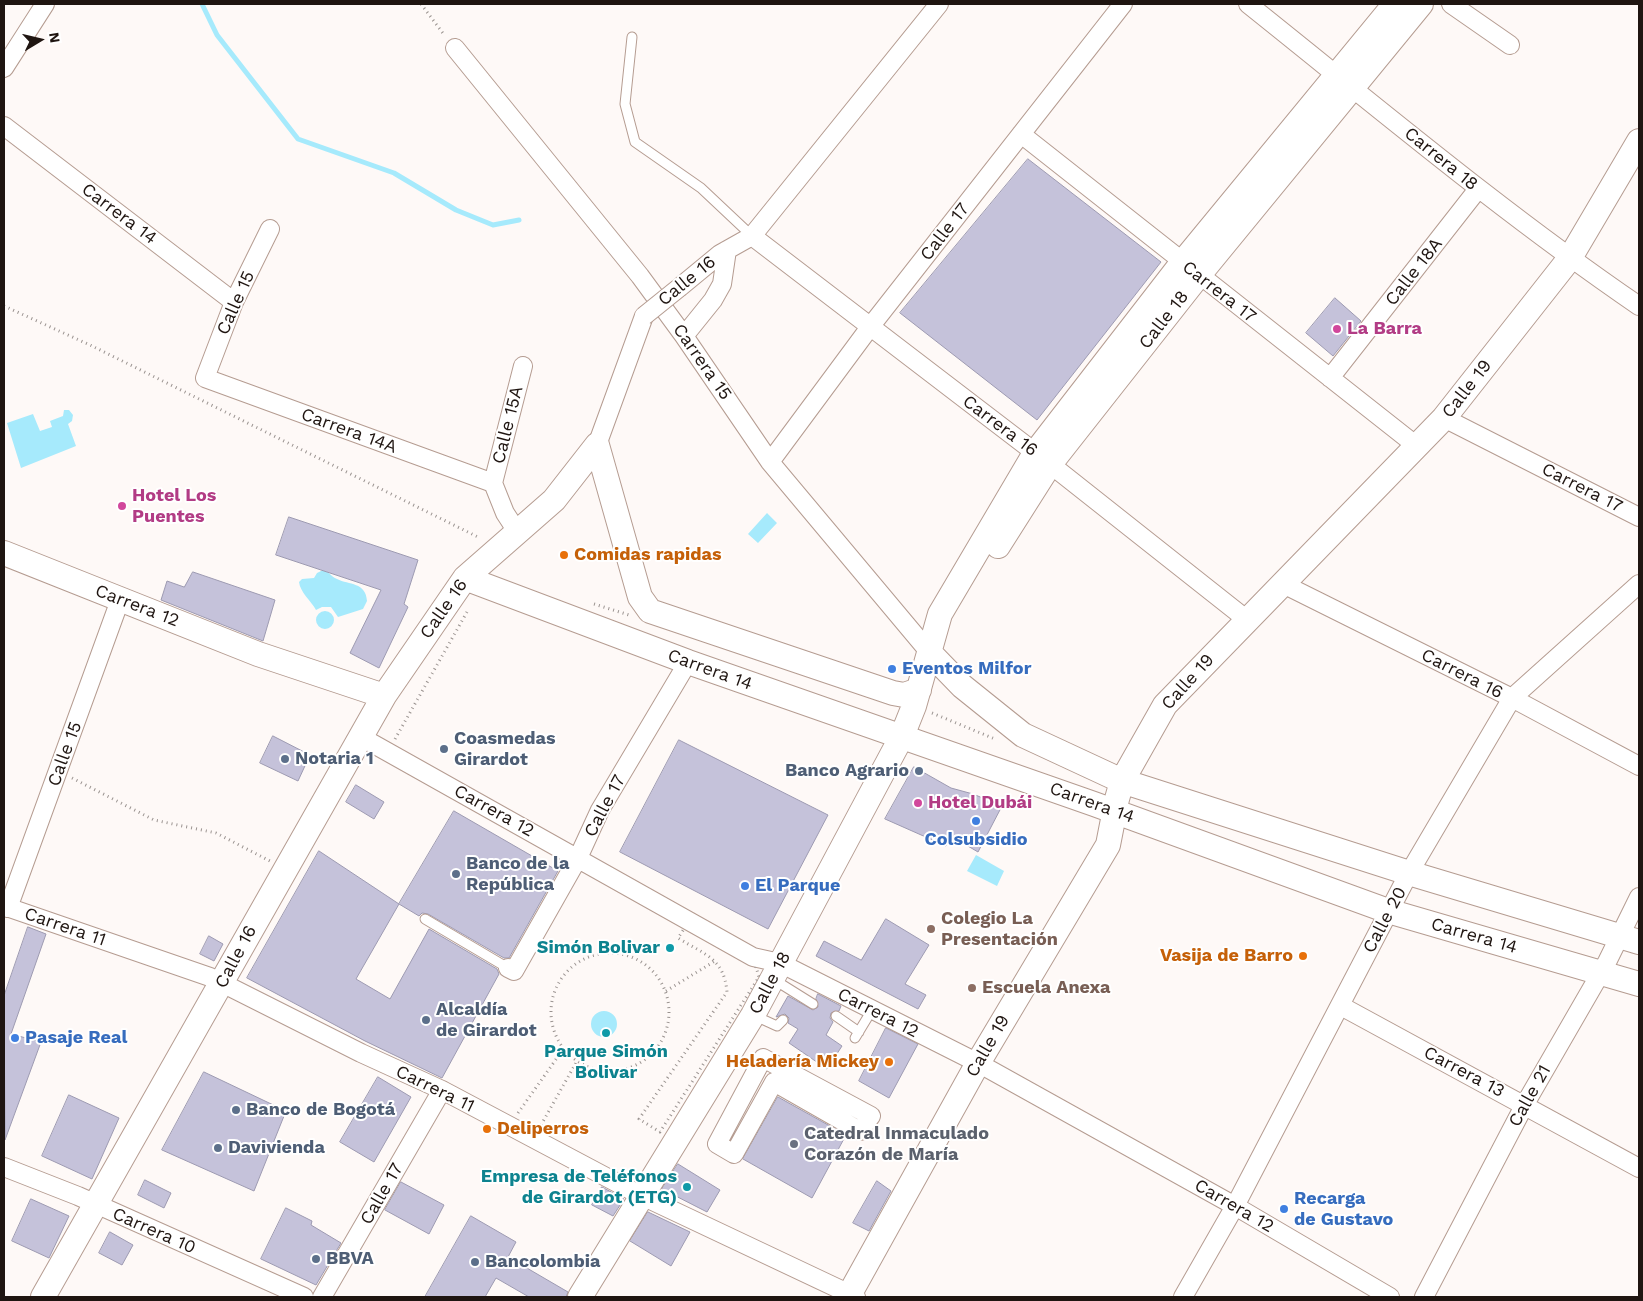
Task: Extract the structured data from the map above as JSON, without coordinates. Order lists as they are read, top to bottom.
{
  "streets": {
    "street": [
      "Carrera 18",
      "Carrera 14",
      "Calle 17",
      "Calle 18A",
      "Calle 16",
      "Carrera 17",
      "Calle 15",
      "Calle 18",
      "Carrera 15",
      "Calle 19",
      "Calle 15A",
      "Carrera 16",
      "Carrera 14A",
      "Carrera 12",
      "Calle 20",
      "Carrera 11",
      "Carrera 13",
      "Calle 21",
      "Carrera 10"
    ]
  },
  "crossings": [
    ["Carrera 18", "Calle 18A"],
    ["Carrera 18", "Calle 18"],
    ["Carrera 18", "Calle 19"],
    ["Carrera 14", "Calle 17"],
    ["Carrera 14", "Calle 16"],
    ["Carrera 14", "Calle 15"],
    ["Carrera 14", "Calle 18"],
    ["Carrera 14", "Carrera 15"],
    ["Carrera 14", "Calle 19"],
    ["Carrera 14", "Calle 20"],
    ["Carrera 14", "Calle 21"],
    ["Calle 17", "Carrera 17"],
    ["Calle 17", "Carrera 15"],
    ["Calle 17", "Carrera 16"],
    ["Calle 17", "Carrera 12"],
    ["Calle 17", "Carrera 11"],
    ["Calle 18A", "Carrera 17"],
    ["Calle 16", "Carrera 16"],
    ["Calle 16", "Carrera 12"],
    ["Calle 16", "Carrera 11"],
    ["Calle 16", "Carrera 10"],
    ["Carrera 17", "Calle 18"],
    ["Carrera 17", "Calle 19"],
    ["Calle 15", "Carrera 14A"],
    ["Calle 15", "Carrera 12"],
    ["Calle 15", "Carrera 11"],
    ["Calle 18", "Carrera 15"],
    ["Calle 18", "Carrera 16"],
    ["Calle 18", "Carrera 12"],
    ["Calle 18", "Carrera 11"],
    ["Calle 19", "Carrera 16"],
    ["Calle 19", "Carrera 12"],
    ["Calle 19", "Carrera 11"],
    ["Calle 15A", "Carrera 14A"],
    ["Carrera 16", "Calle 20"],
    ["Carrera 12", "Calle 20"],
    ["Calle 20", "Carrera 13"],
    ["Carrera 13", "Calle 21"]
  ],
  "places": [
    "La Barra",
    "Hotel Los Puentes",
    "Comidas rapidas",
    "Eventos Milfor",
    "Coasmedas Girardot",
    "Notaria 1",
    "Banco Agrario",
    "Hotel Dubái",
    "Colsubsidio",
    "Banco de la República",
    "El Parque",
    "Colegio La Presentación",
    "Simón Bolivar",
    "Vasija de Barro",
    "Escuela Anexa",
    "Alcaldía de Girardot",
    "Parque Simón Bolivar",
    "Pasaje Real",
    "Heladería Mickey",
    "Banco de Bogotá",
    "Deliperros",
    "Catedral Inmaculado Corazón de María",
    "Davivienda",
    "Empresa de Teléfonos de Girardot (ETG)",
    "Recarga de Gustavo",
    "BBVA",
    "Bancolombia"
  ],
  "north": "right"
}
